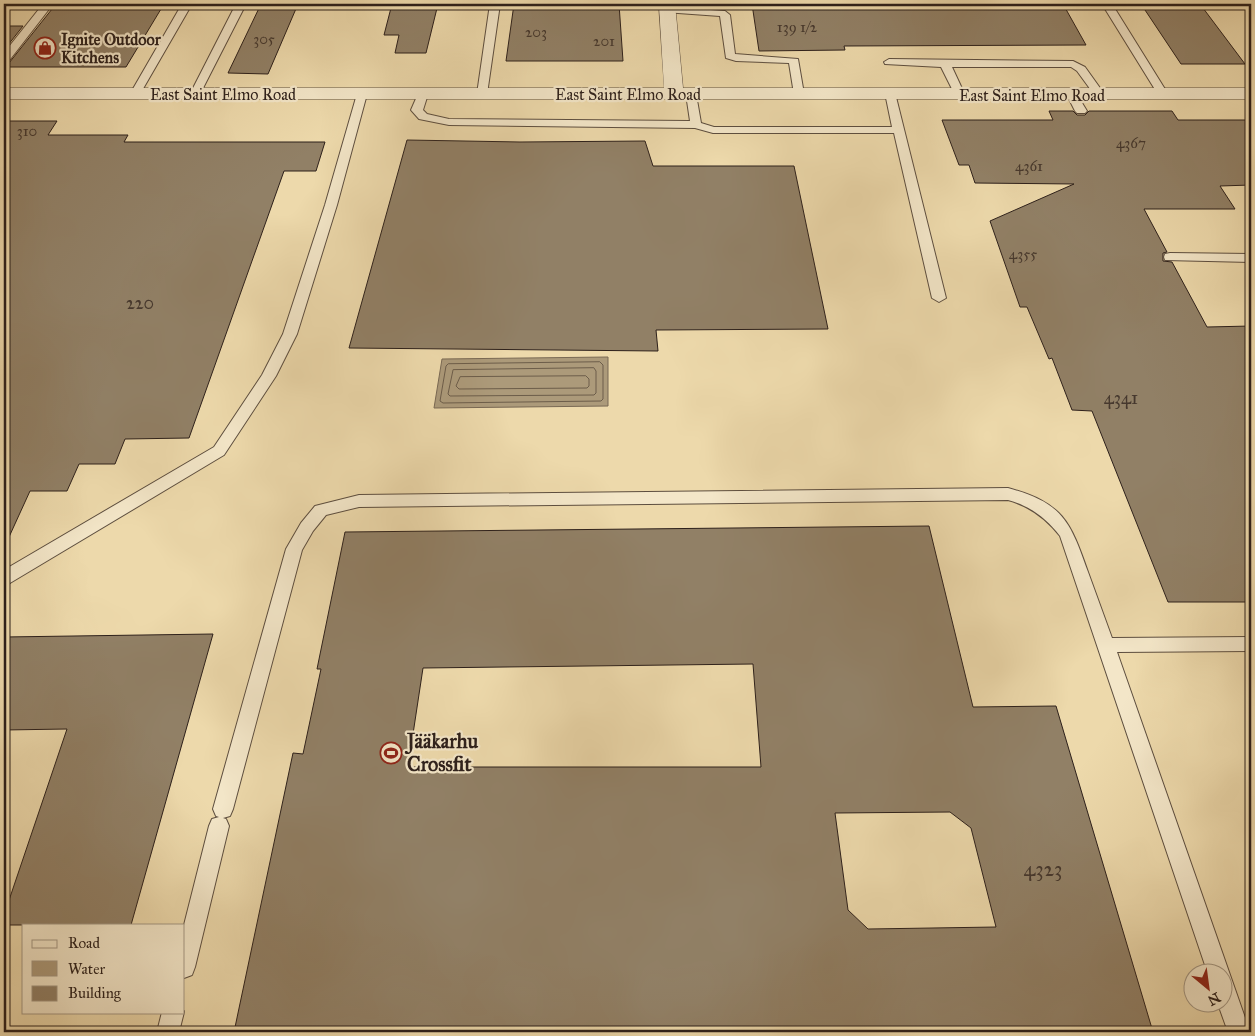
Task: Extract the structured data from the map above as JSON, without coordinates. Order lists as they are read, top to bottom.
{
  "streets": {
    "street": ["East Saint Elmo Road"]
  },
  "places": {
    "shop": ["Ignite Outdoor Kitchens"],
    "sports": ["Jääkarhu Crossfit"]
  },
  "house_numbers": [
    "139 1/2",
    "203",
    "305",
    "201",
    "310",
    "4367",
    "4361",
    "4355",
    "220",
    "4341",
    "4323"
  ],
  "legend": ["Road", "Water", "Building"],
  "north": "bottom right"
}
